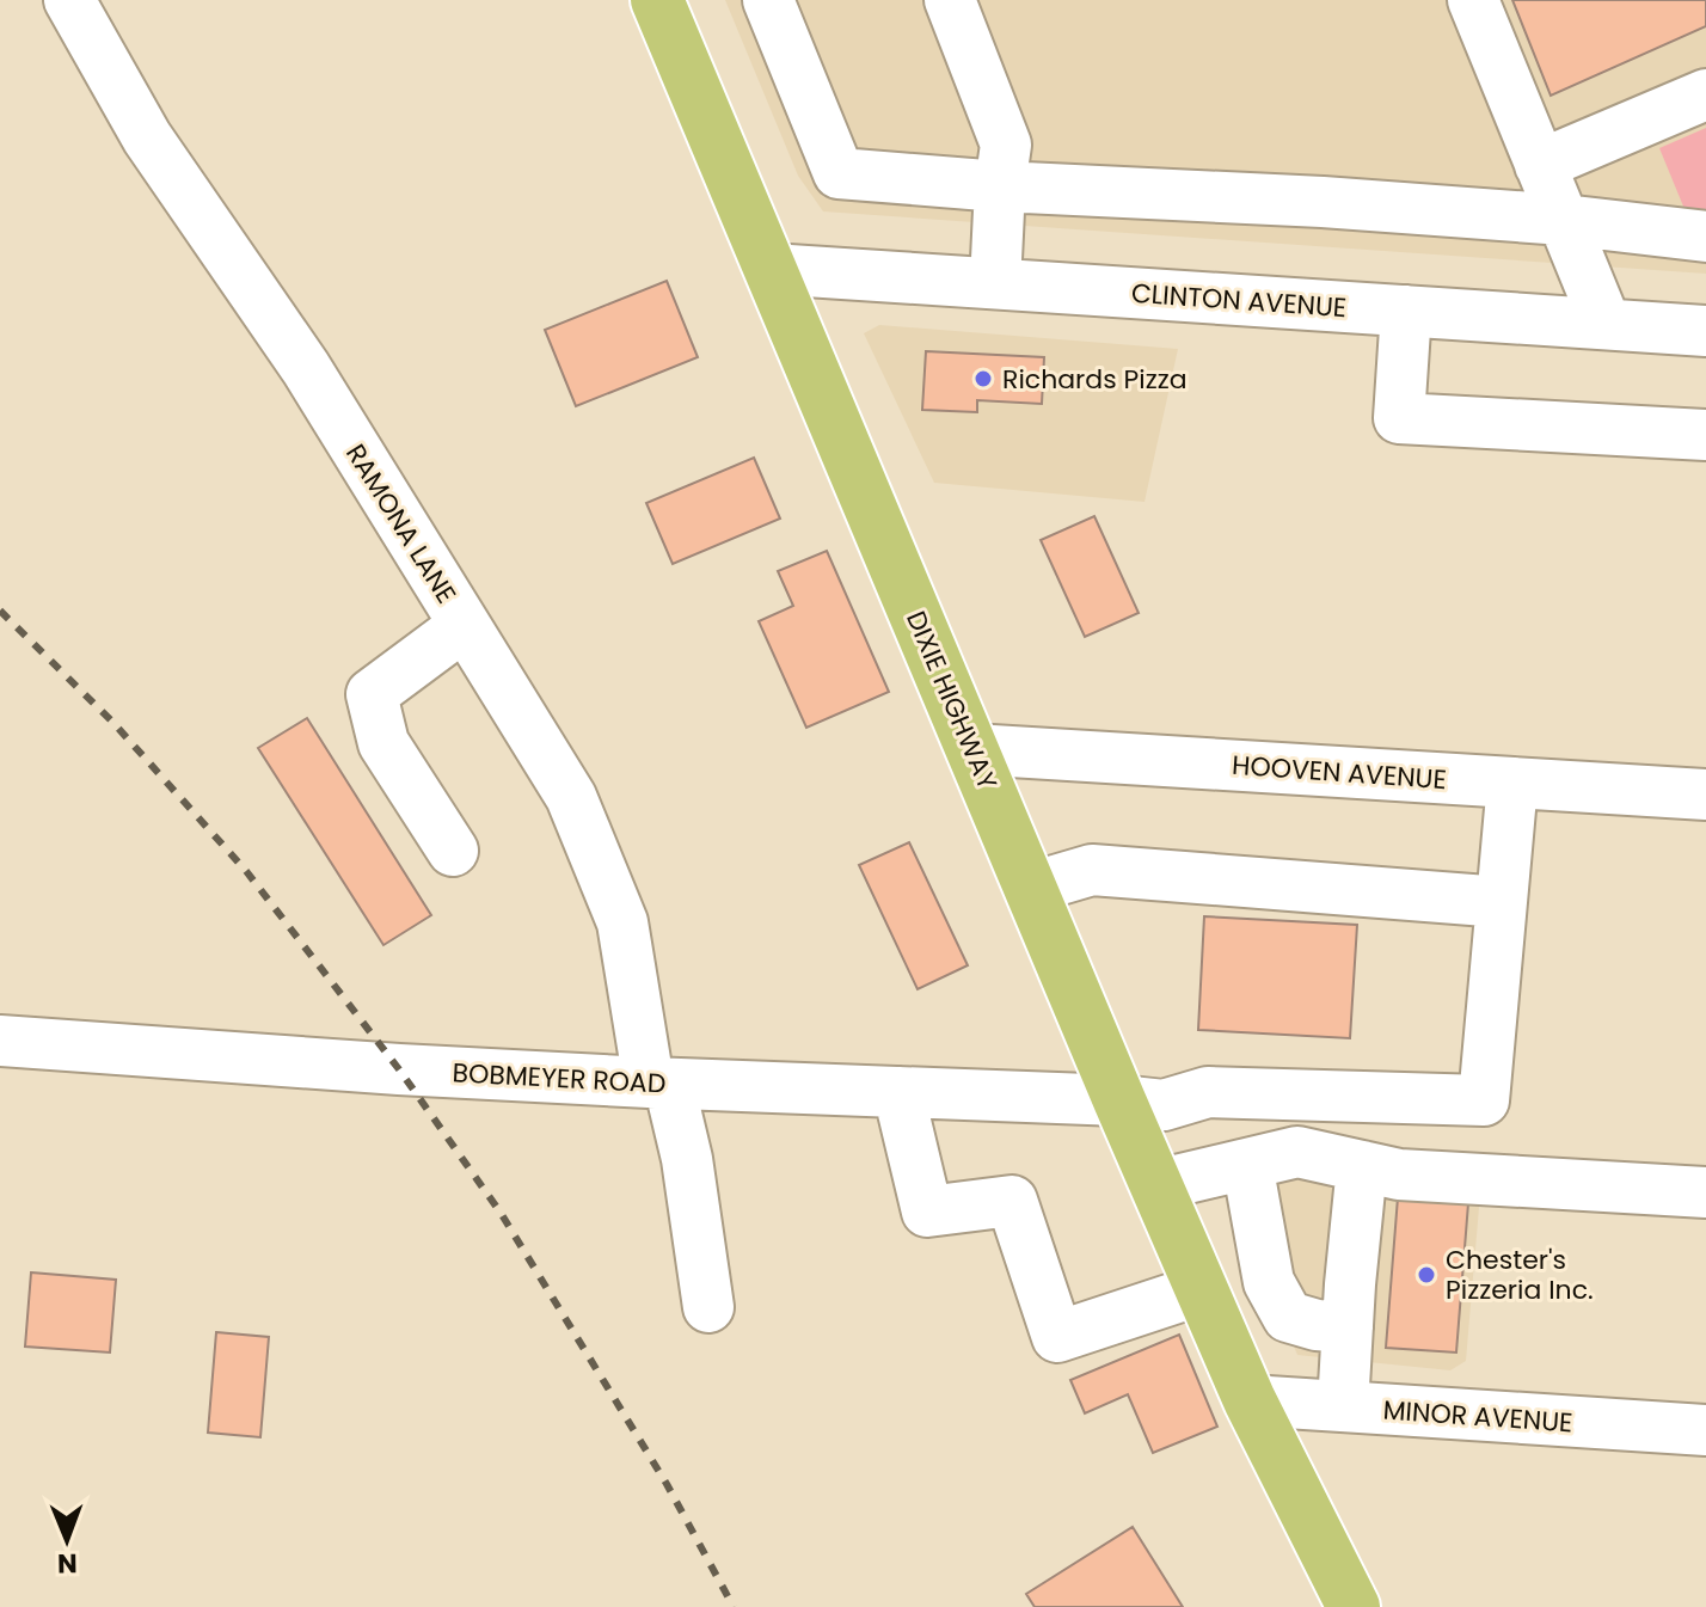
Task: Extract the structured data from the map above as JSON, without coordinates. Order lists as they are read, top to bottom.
{
  "streets": {
    "main road": ["DIXIE HIGHWAY"],
    "street": [
      "CLINTON AVENUE",
      "RAMONA LANE",
      "HOOVEN AVENUE",
      "BOBMEYER ROAD",
      "MINOR AVENUE"
    ]
  },
  "crossings": [
    ["CLINTON AVENUE", "DIXIE HIGHWAY"],
    ["RAMONA LANE", "BOBMEYER ROAD"],
    ["DIXIE HIGHWAY", "HOOVEN AVENUE"],
    ["DIXIE HIGHWAY", "BOBMEYER ROAD"],
    ["DIXIE HIGHWAY", "MINOR AVENUE"]
  ],
  "places": ["Richards Pizza", "Chester's Pizzeria Inc."],
  "north": "bottom"
}
